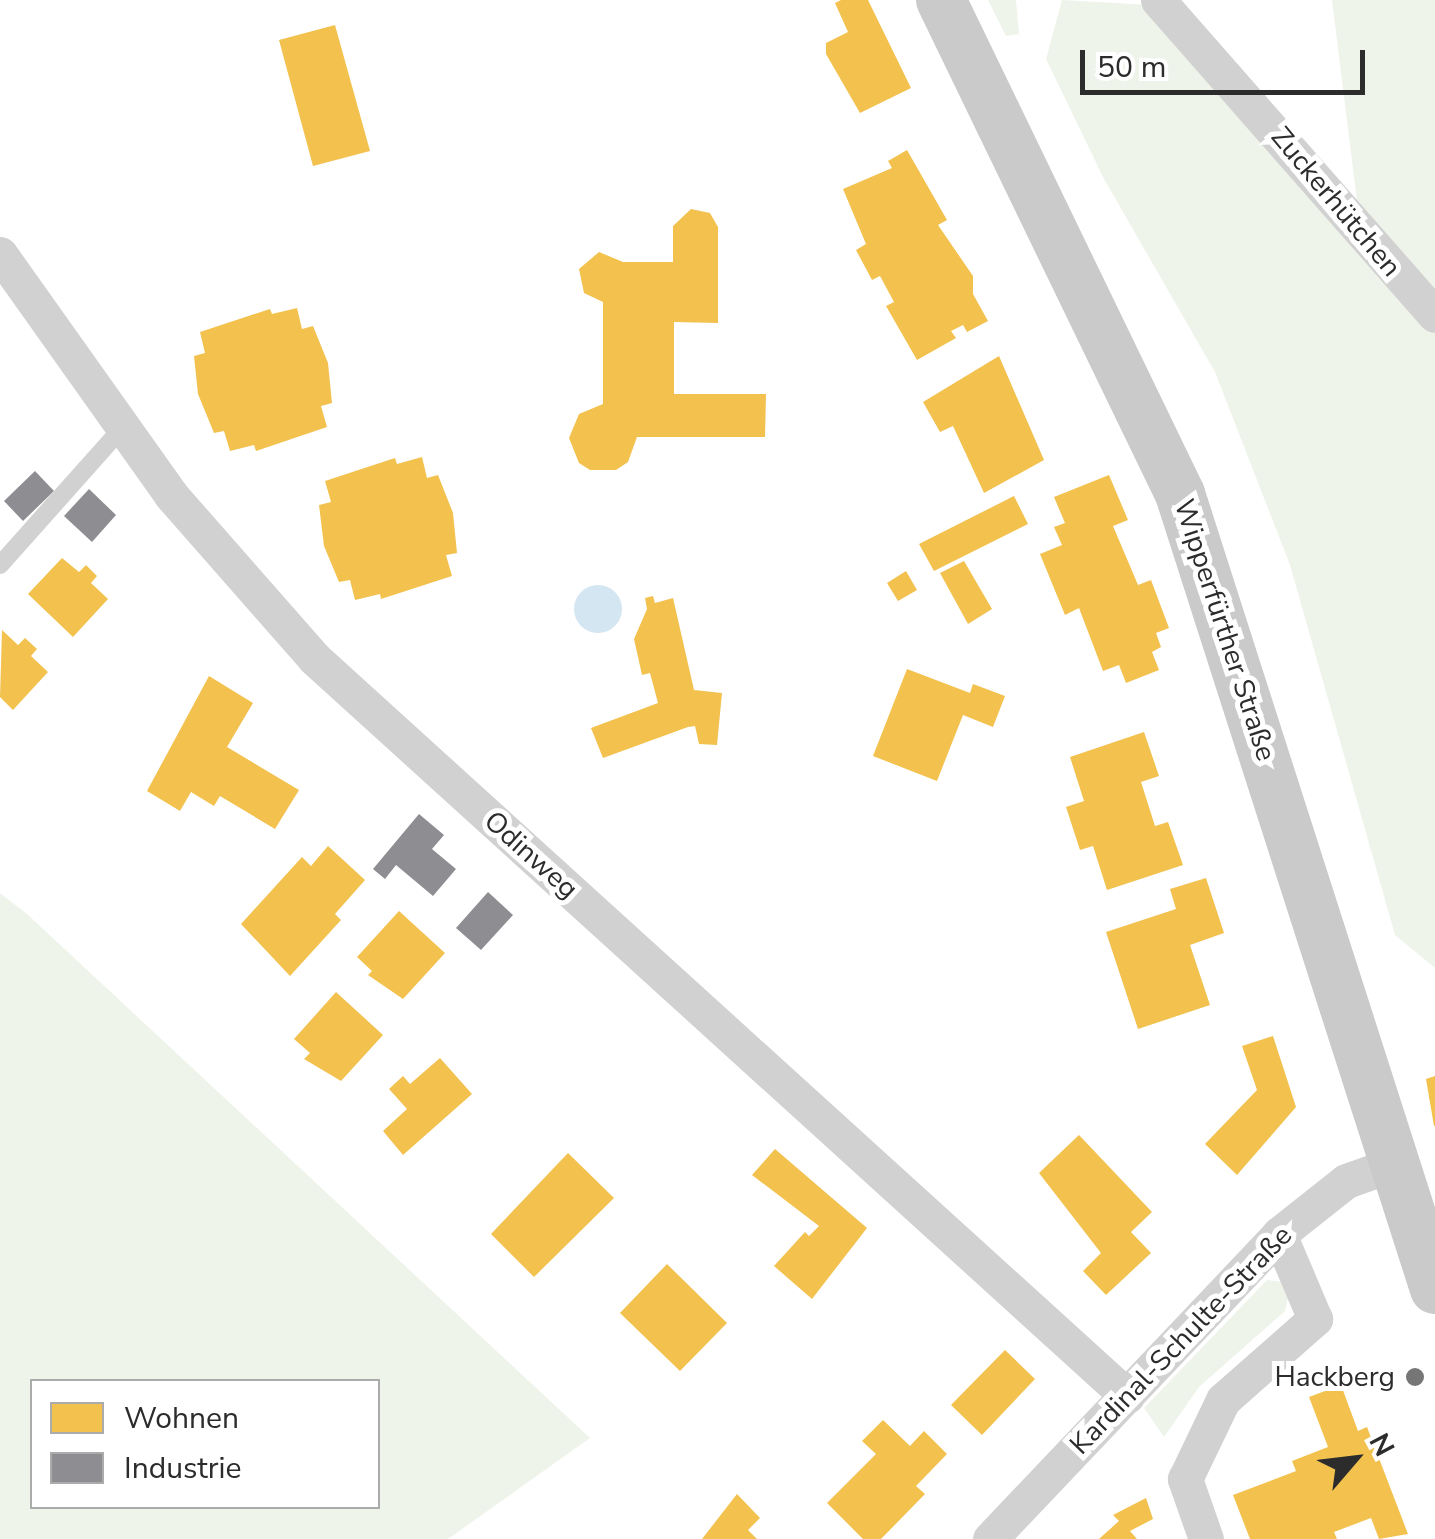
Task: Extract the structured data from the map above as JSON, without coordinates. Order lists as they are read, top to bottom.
{
  "streets": {
    "main road": ["Wipperfürther Straße"],
    "street": ["Zuckerhütchen", "Odinweg", "Kardinal-Schulte-Straße"]
  },
  "crossings": [
    ["Wipperfürther Straße", "Kardinal-Schulte-Straße"],
    ["Odinweg", "Kardinal-Schulte-Straße"]
  ],
  "places": ["Hackberg"],
  "legend": ["Wohnen", "Industrie"],
  "scale_bar": "50 m",
  "north": "top right"
}
